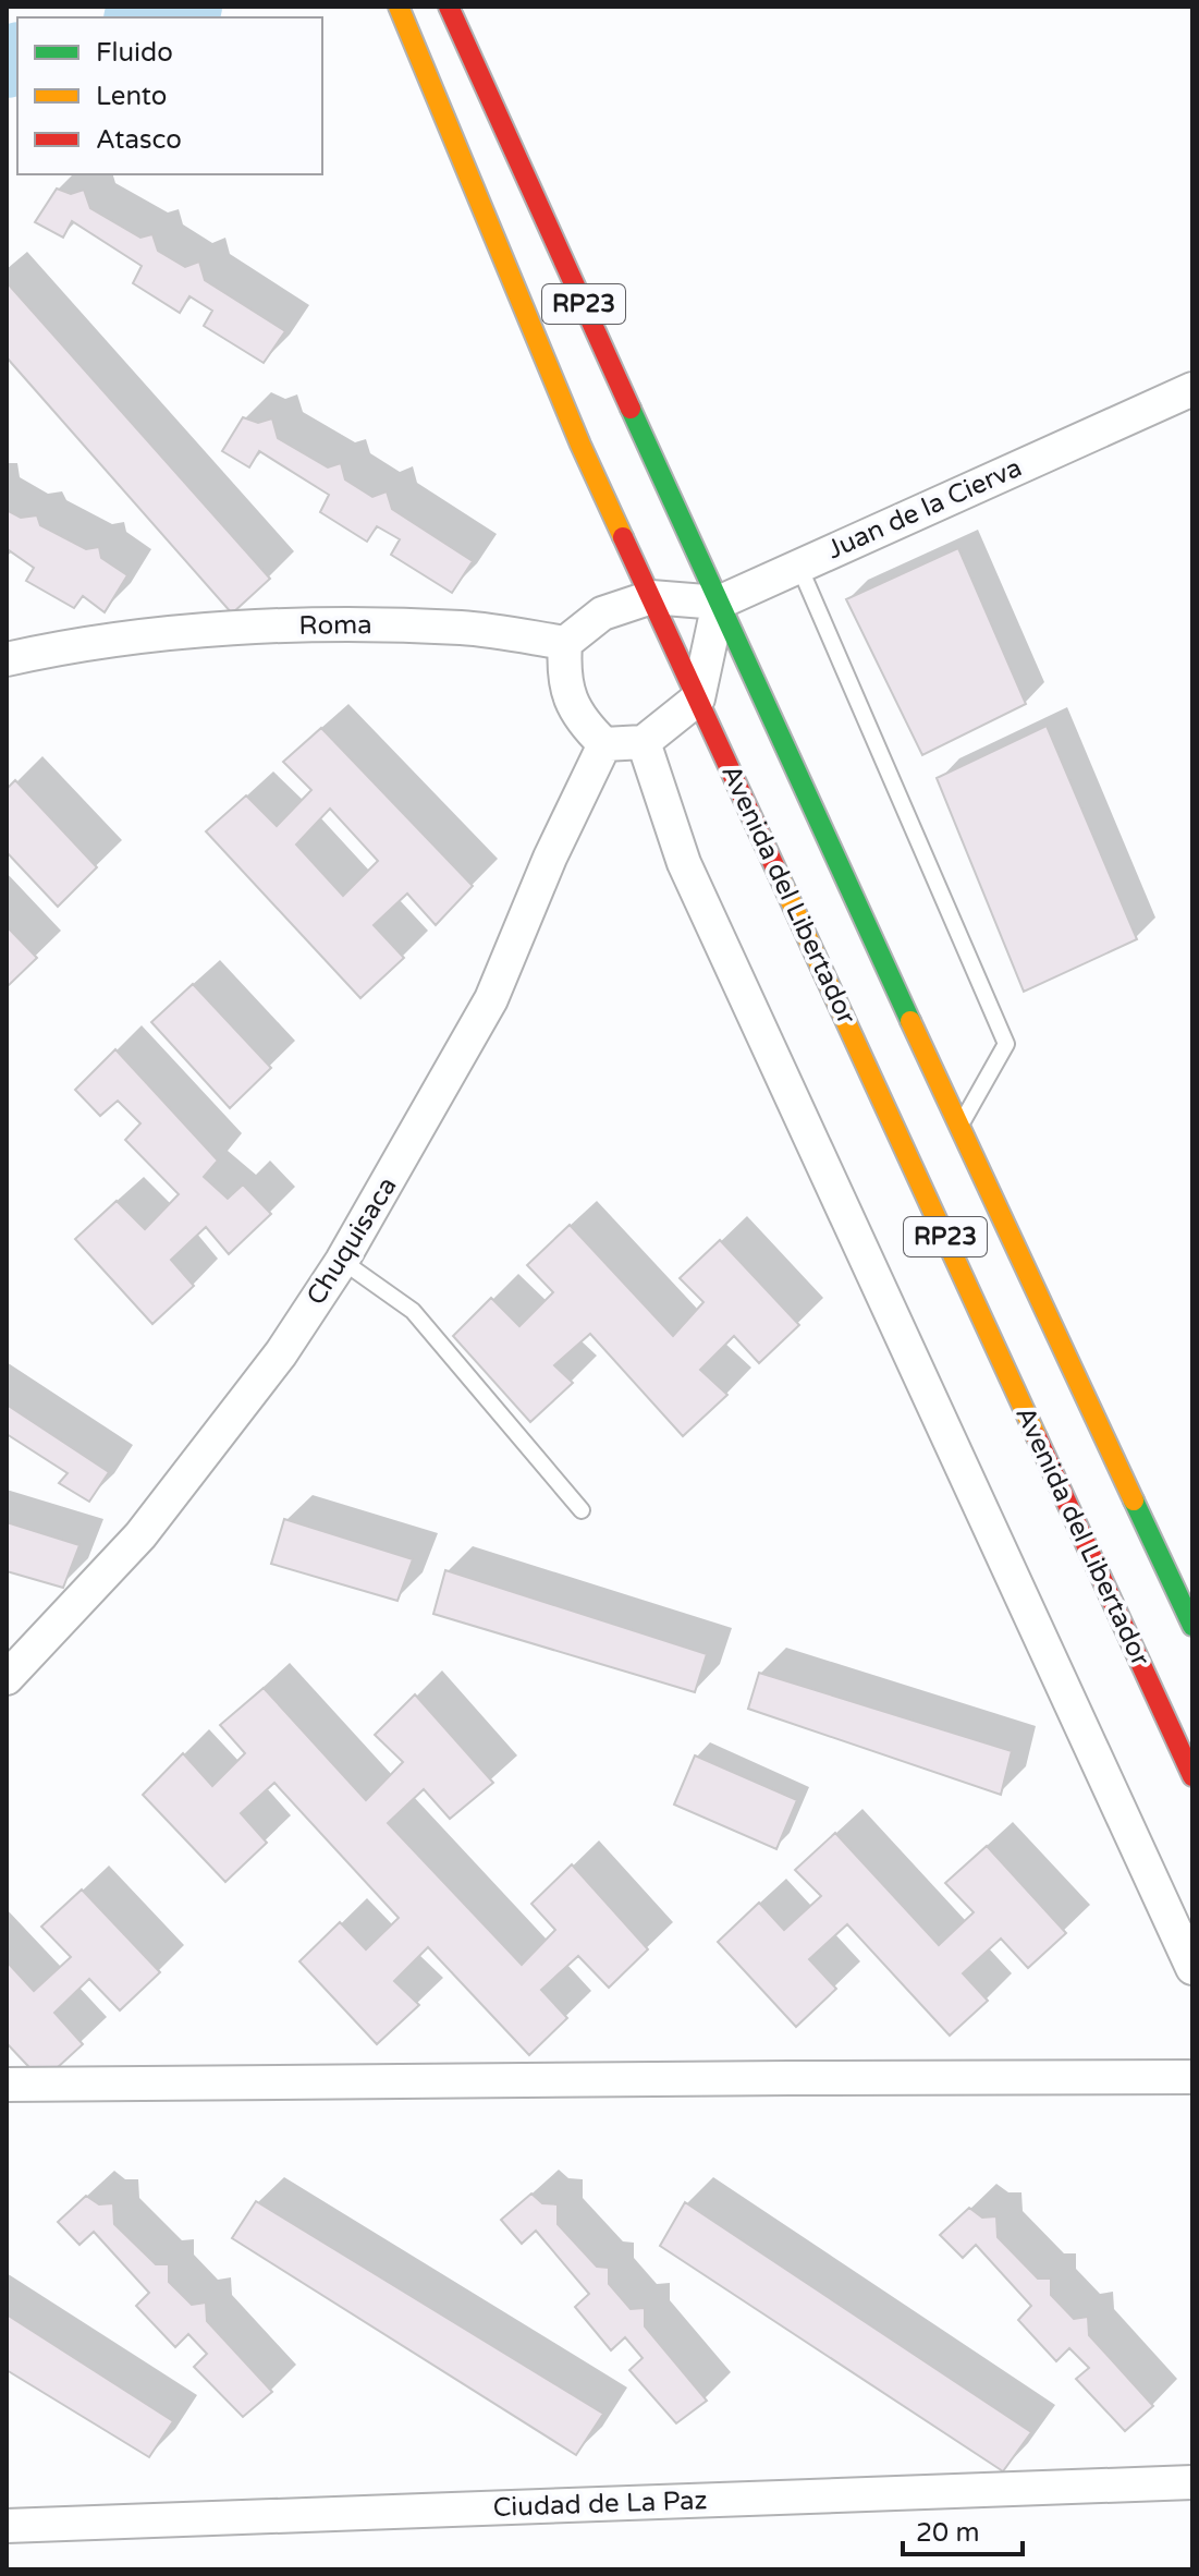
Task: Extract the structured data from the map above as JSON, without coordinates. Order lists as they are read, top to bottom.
{
  "streets": {
    "main road": ["RP23", "Avenida del Libertador"],
    "street": [
      "Juan de la Cierva",
      "Roma",
      "Chuquisaca",
      "Ciudad de La Paz"
    ]
  },
  "crossings": [
    ["RP23", "Juan de la Cierva"],
    ["Juan de la Cierva", "Roma"],
    ["Juan de la Cierva", "Avenida del Libertador"],
    ["Juan de la Cierva", "Chuquisaca"],
    ["Roma", "Avenida del Libertador"],
    ["Roma", "Chuquisaca"],
    ["Avenida del Libertador", "Chuquisaca"]
  ],
  "legend": ["Fluido", "Lento", "Atasco"],
  "scale_bar": "20 m"
}
